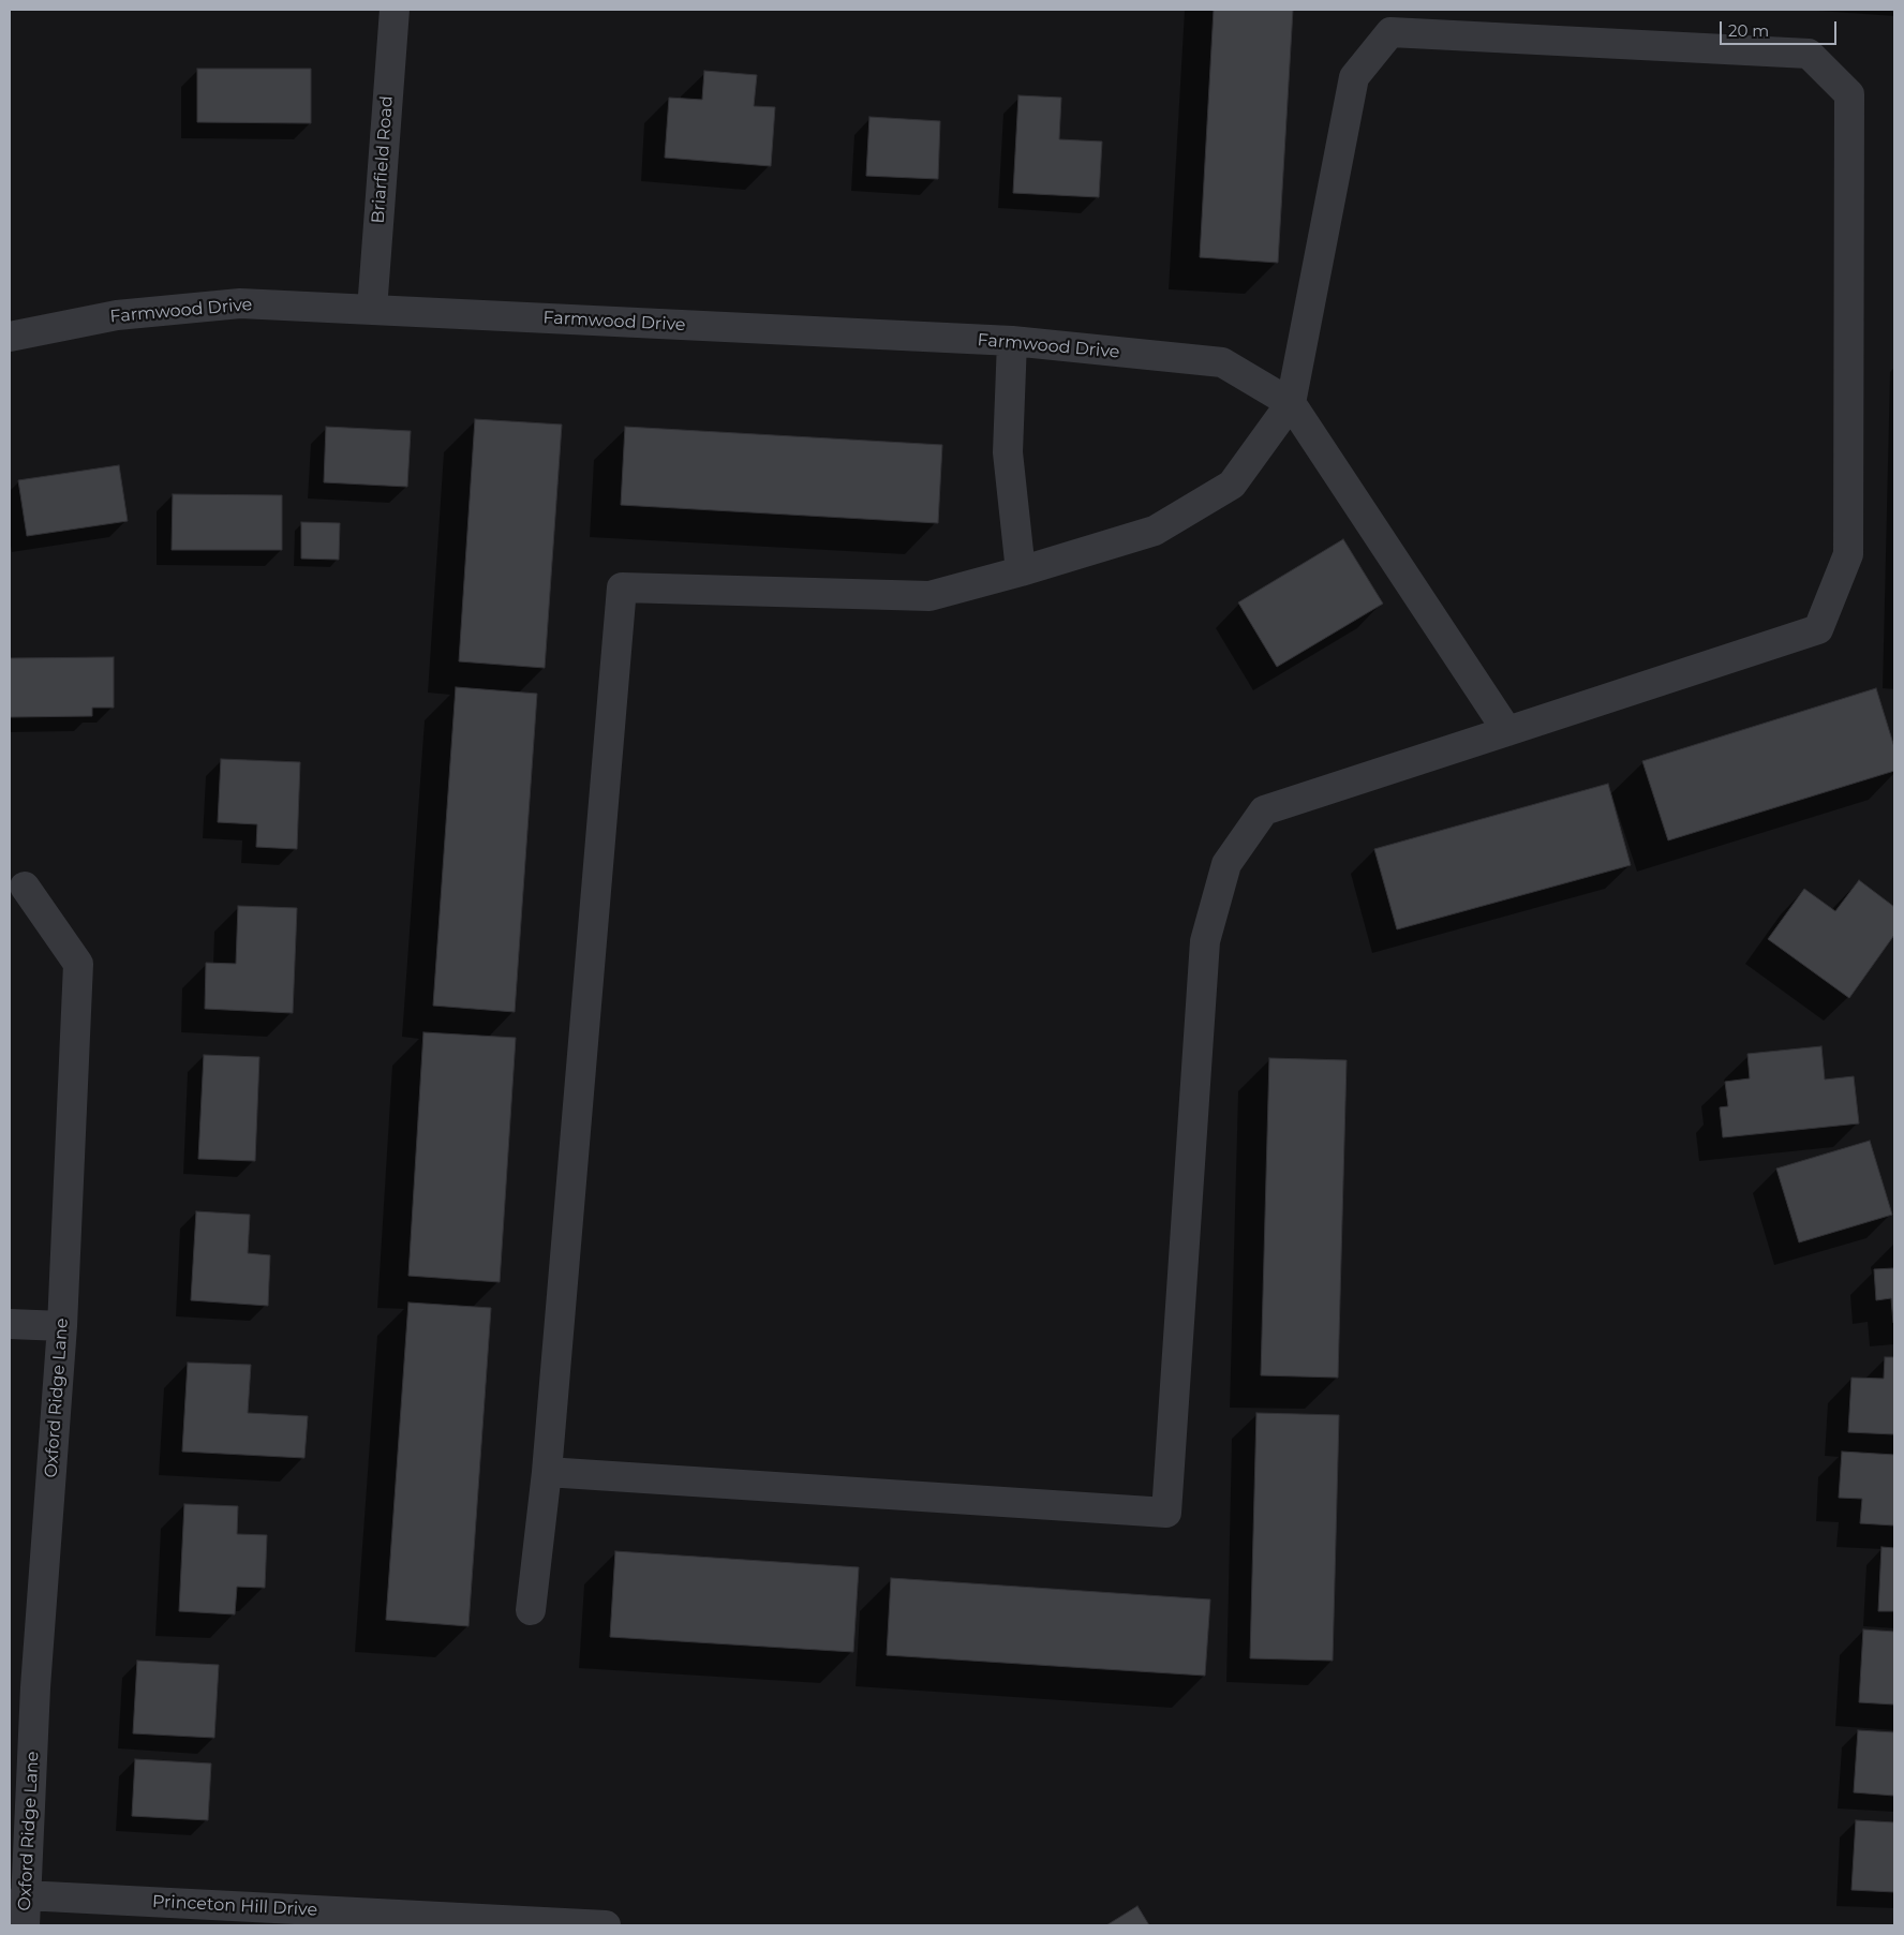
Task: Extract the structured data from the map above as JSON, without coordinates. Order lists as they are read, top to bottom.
{
  "streets": {
    "street": [
      "Briarfield Road",
      "Farmwood Drive",
      "Oxford Ridge Lane",
      "Princeton Hill Drive"
    ]
  },
  "crossings": [
    ["Briarfield Road", "Farmwood Drive"],
    ["Oxford Ridge Lane", "Princeton Hill Drive"]
  ],
  "scale_bar": "20 m"
}
